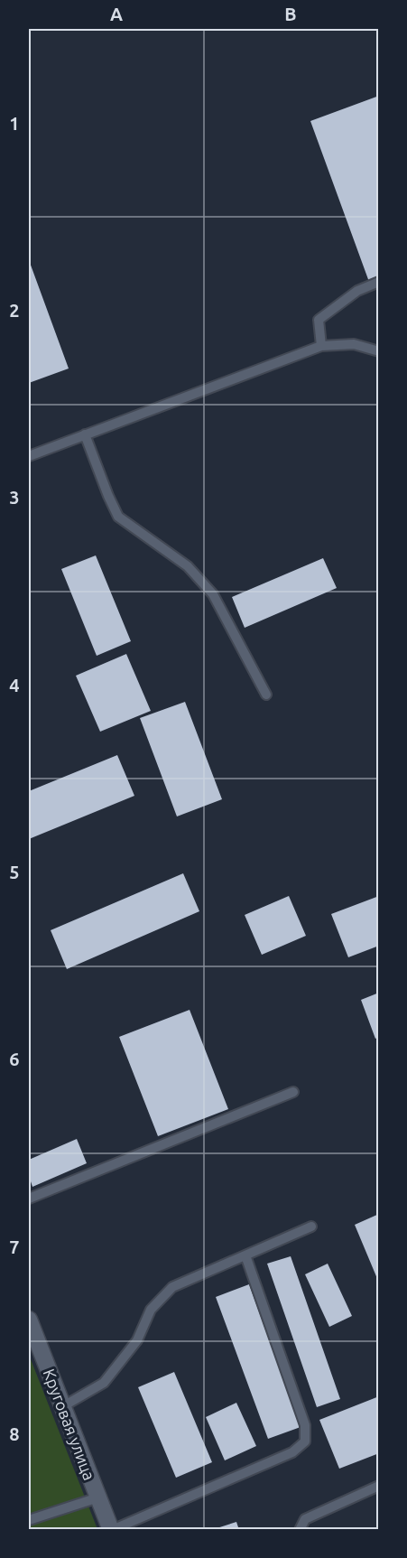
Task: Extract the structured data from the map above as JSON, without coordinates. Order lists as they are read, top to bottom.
{
  "streets": {
    "street": ["Круговая улица"]
  },
  "grid": {
    "columns": ["A", "B"],
    "rows": [
      "1",
      "2",
      "3",
      "4",
      "5",
      "6",
      "7",
      "8"
    ]
  }
}
